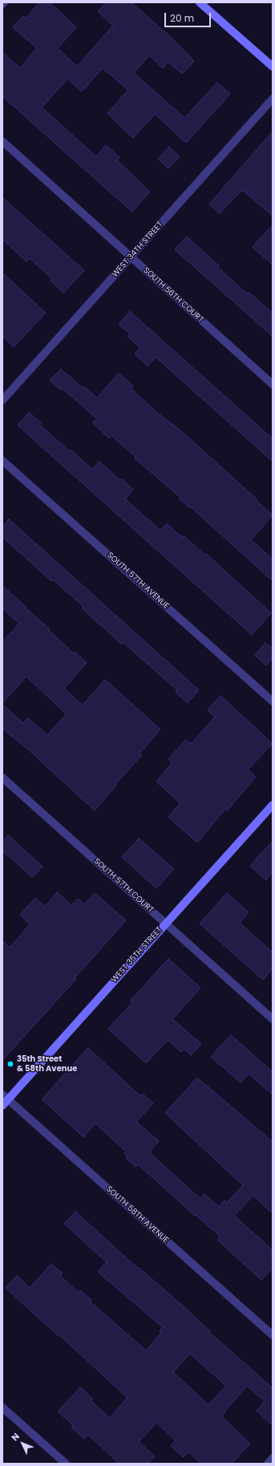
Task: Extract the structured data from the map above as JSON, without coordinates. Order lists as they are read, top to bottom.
{
  "streets": {
    "street": [
      "WEST 34TH STREET",
      "SOUTH 56TH COURT",
      "SOUTH 57TH AVENUE",
      "SOUTH 57TH COURT",
      "WEST 35TH STREET",
      "SOUTH 58TH AVENUE"
    ]
  },
  "crossings": [
    ["WEST 34TH STREET", "SOUTH 56TH COURT"],
    ["SOUTH 57TH COURT", "WEST 35TH STREET"],
    ["WEST 35TH STREET", "SOUTH 58TH AVENUE"]
  ],
  "places": ["35th Street & 58th Avenue"],
  "scale_bar": "20 m",
  "north": "top left"
}
